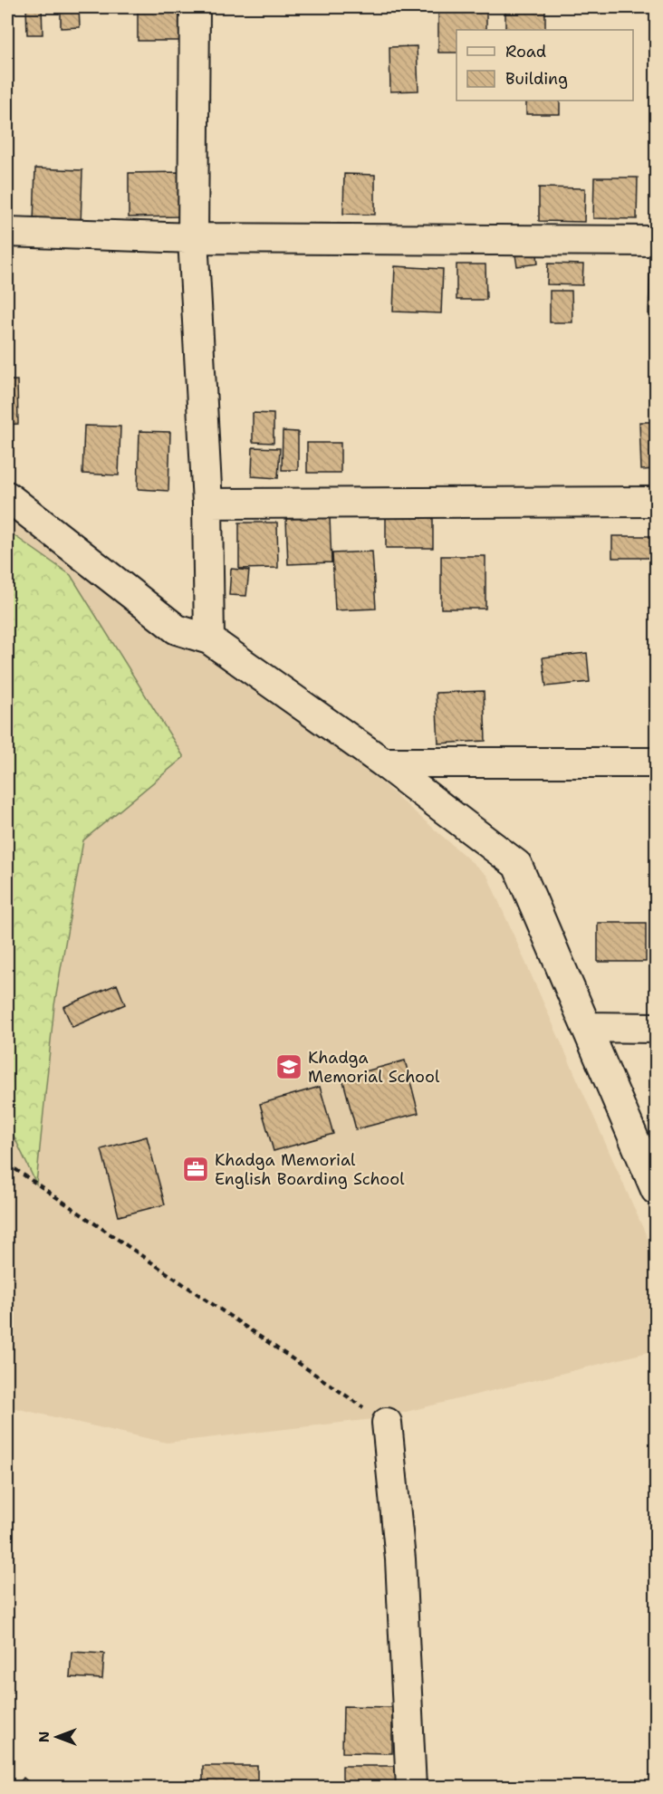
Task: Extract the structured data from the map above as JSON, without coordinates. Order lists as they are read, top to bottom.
{
  "places": {
    "school or university": ["Khadga Memorial School"],
    "office": ["Khadga Memorial English Boarding School"]
  },
  "legend": ["Road", "Building"],
  "north": "left"
}
